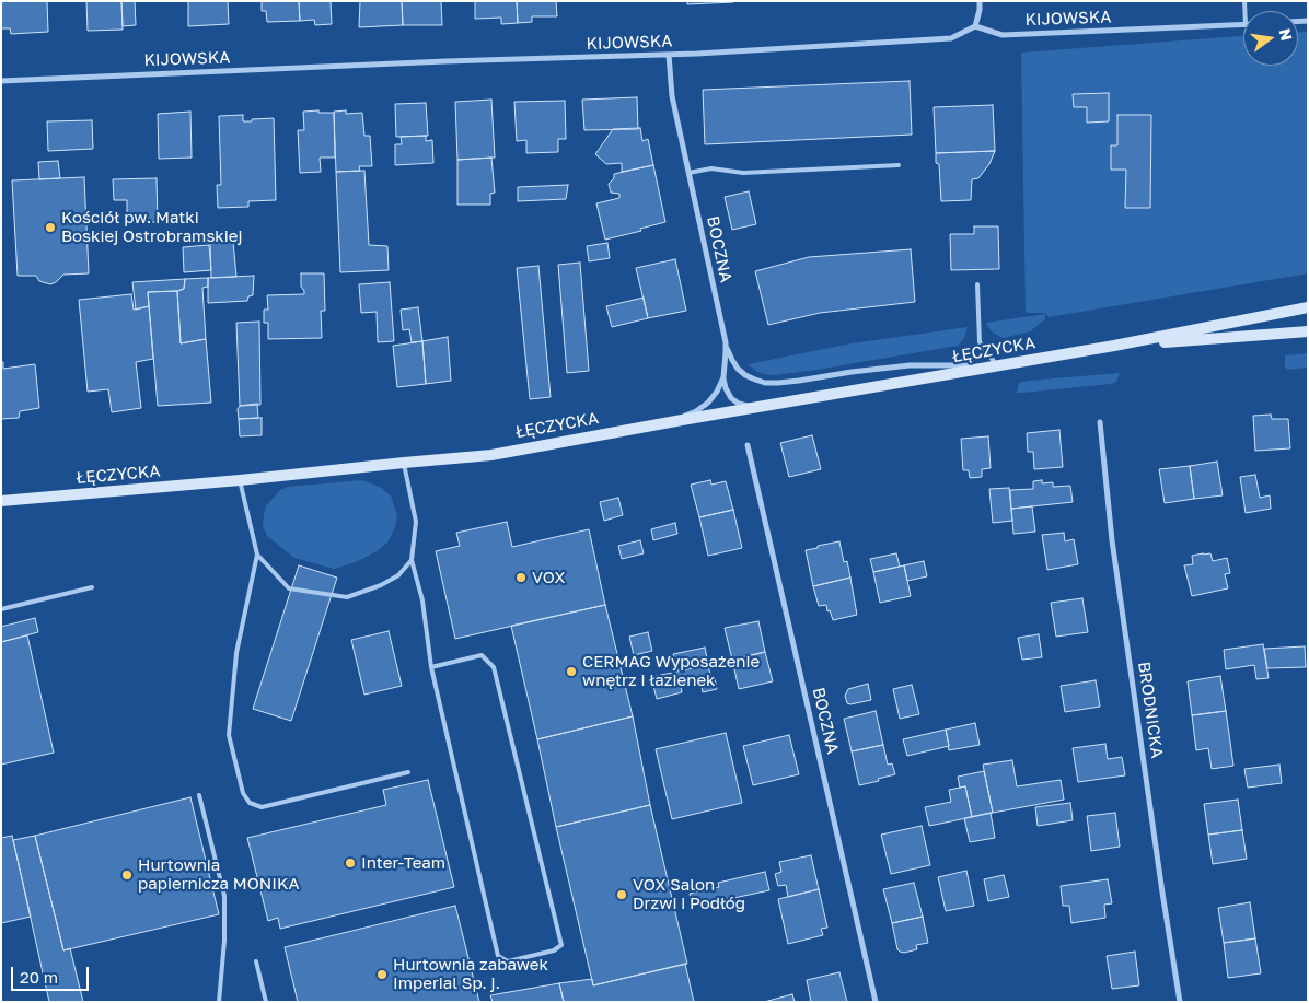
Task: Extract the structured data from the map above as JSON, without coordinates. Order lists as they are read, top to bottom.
{
  "streets": {
    "street": [
      "KIJOWSKA",
      "BOCZNA",
      "ŁĘCZYCKA",
      "BRODNICKA"
    ]
  },
  "crossings": [
    ["KIJOWSKA", "BOCZNA"],
    ["BOCZNA", "ŁĘCZYCKA"]
  ],
  "places": [
    "Kościół pw. Matki Boskiej Ostrobramskiej",
    "VOX",
    "CERMAG Wyposażenie wnętrz i łazienek",
    "Inter-Team",
    "Hurtownia papiernicza MONIKA",
    "VOX Salon Drzwi i Podłóg",
    "Hurtownia zabawek Imperial Sp. j."
  ],
  "scale_bar": "20 m",
  "north": "right"
}
